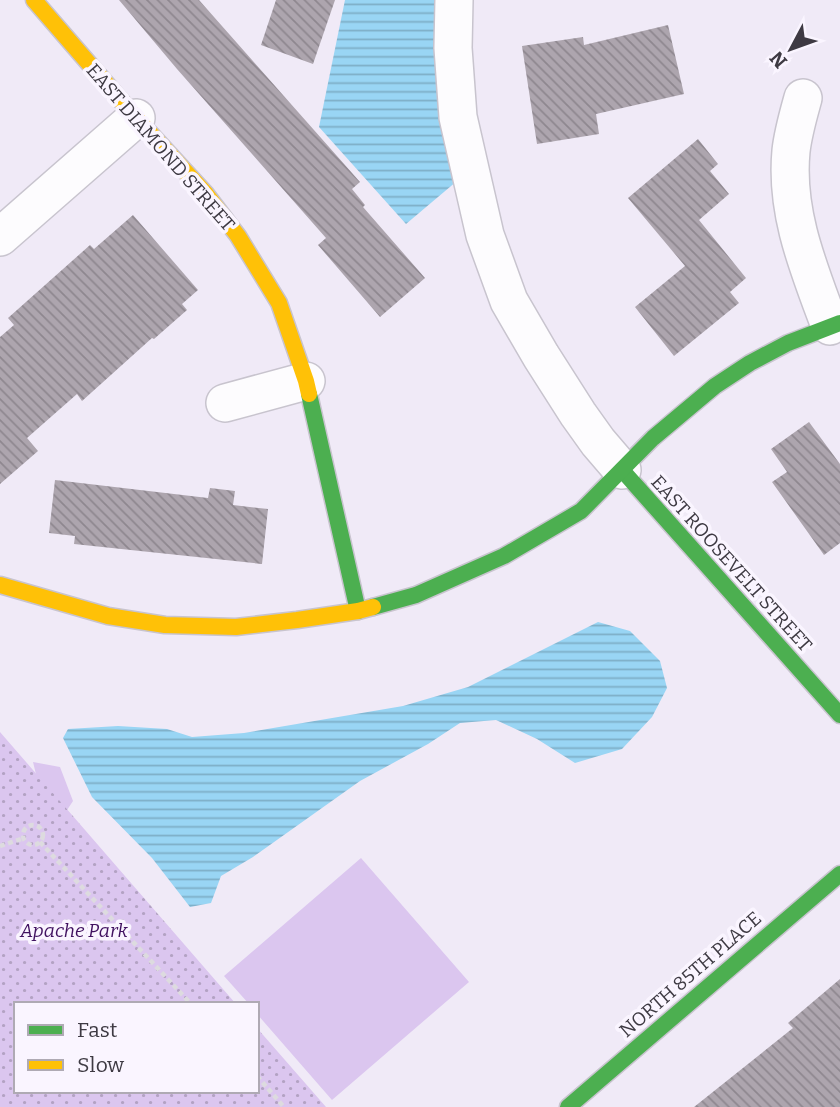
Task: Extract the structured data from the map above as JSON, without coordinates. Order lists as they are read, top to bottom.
{
  "streets": {
    "street": ["EAST DIAMOND STREET", "EAST ROOSEVELT STREET", "NORTH 85TH PLACE"]
  },
  "parks": ["Apache Park"],
  "legend": ["Fast", "Slow"],
  "north": "bottom left"
}
